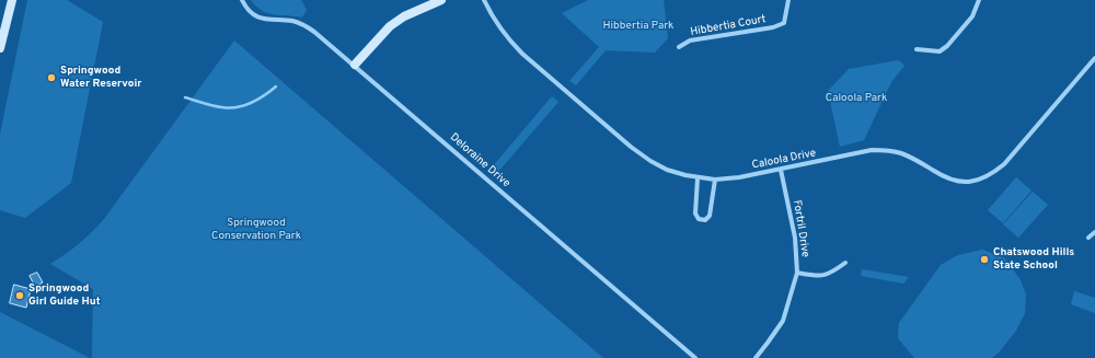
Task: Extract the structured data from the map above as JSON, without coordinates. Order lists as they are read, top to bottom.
{
  "streets": {
    "street": [
      "Hibbertia Court",
      "Caloola Drive",
      "Deloraine Drive",
      "Fortril Drive"
    ]
  },
  "crossings": [
    ["Caloola Drive", "Fortril Drive"]
  ],
  "parks": ["Hibbertia Park", "Caloola Park", "Springwood Conservation Park"],
  "places": ["Springwood Water Reservoir", "Chatswood Hills State School", "Springwood Girl Guide Hut"]
}
